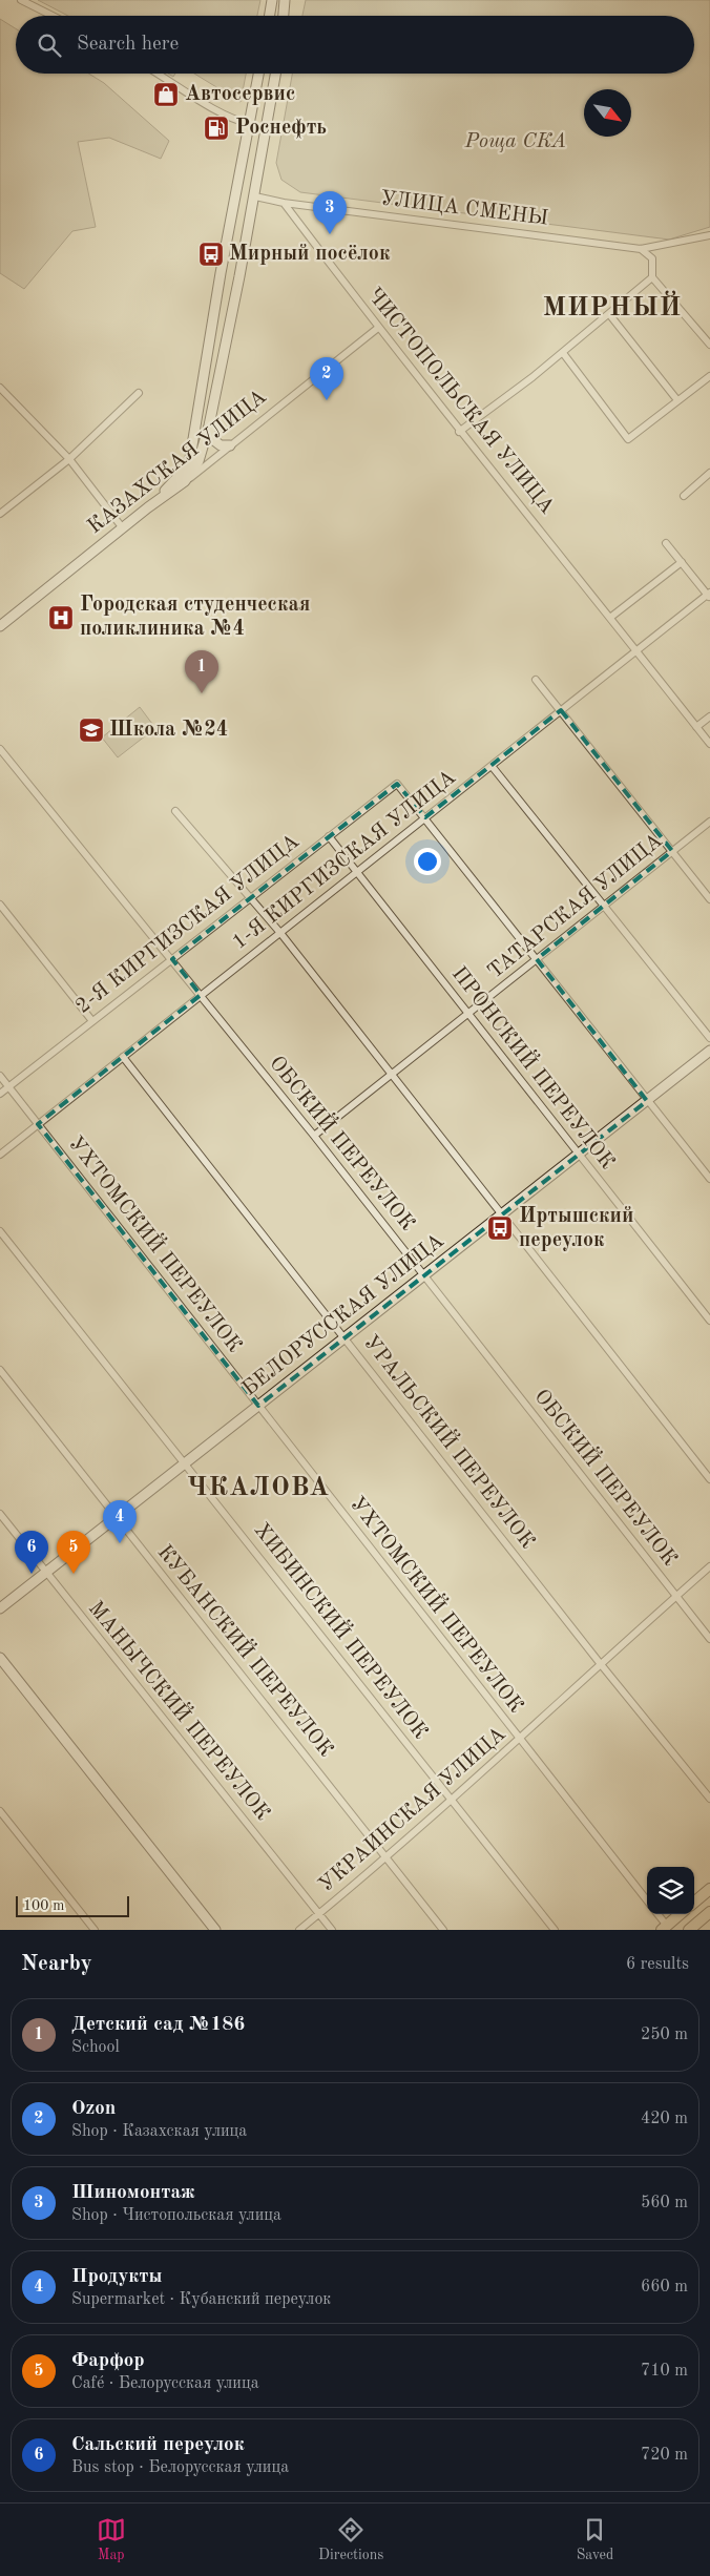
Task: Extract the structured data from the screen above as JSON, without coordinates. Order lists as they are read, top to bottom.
{
  "streets": {
    "main road": ["КАЗАХСКАЯ УЛИЦА", "БЕЛОРУССКАЯ УЛИЦА"],
    "street": [
      "УЛИЦА СМЕНЫ",
      "ЧИСТОПОЛЬСКАЯ УЛИЦА",
      "1-Я КИРГИЗСКАЯ УЛИЦА",
      "ТАТАРСКАЯ УЛИЦА",
      "2-Я КИРГИЗСКАЯ УЛИЦА",
      "ПРОНСКИЙ ПЕРЕУЛОК",
      "ОБСКИЙ ПЕРЕУЛОК",
      "УХТОМСКИЙ ПЕРЕУЛОК",
      "УРАЛЬСКИЙ ПЕРЕУЛОК",
      "ХИБИНСКИЙ ПЕРЕУЛОК",
      "КУБАНСКИЙ ПЕРЕУЛОК",
      "МАНЫЧСКИЙ ПЕРЕУЛОК",
      "УКРАИНСКАЯ УЛИЦА"
    ]
  },
  "crossings": [
    ["УЛИЦА СМЕНЫ", "ЧИСТОПОЛЬСКАЯ УЛИЦА"],
    ["ЧИСТОПОЛЬСКАЯ УЛИЦА", "КАЗАХСКАЯ УЛИЦА"],
    ["ЧИСТОПОЛЬСКАЯ УЛИЦА", "1-Я КИРГИЗСКАЯ УЛИЦА"],
    ["1-Я КИРГИЗСКАЯ УЛИЦА", "2-Я КИРГИЗСКАЯ УЛИЦА"],
    ["1-Я КИРГИЗСКАЯ УЛИЦА", "ПРОНСКИЙ ПЕРЕУЛОК"],
    ["1-Я КИРГИЗСКАЯ УЛИЦА", "ОБСКИЙ ПЕРЕУЛОК"],
    ["1-Я КИРГИЗСКАЯ УЛИЦА", "УХТОМСКИЙ ПЕРЕУЛОК"],
    ["1-Я КИРГИЗСКАЯ УЛИЦА", "УРАЛЬСКИЙ ПЕРЕУЛОК"],
    ["ТАТАРСКАЯ УЛИЦА", "ПРОНСКИЙ ПЕРЕУЛОК"],
    ["ТАТАРСКАЯ УЛИЦА", "ОБСКИЙ ПЕРЕУЛОК"],
    ["2-Я КИРГИЗСКАЯ УЛИЦА", "ПРОНСКИЙ ПЕРЕУЛОК"],
    ["2-Я КИРГИЗСКАЯ УЛИЦА", "ОБСКИЙ ПЕРЕУЛОК"],
    ["2-Я КИРГИЗСКАЯ УЛИЦА", "УХТОМСКИЙ ПЕРЕУЛОК"],
    ["ПРОНСКИЙ ПЕРЕУЛОК", "БЕЛОРУССКАЯ УЛИЦА"],
    ["ОБСКИЙ ПЕРЕУЛОК", "БЕЛОРУССКАЯ УЛИЦА"],
    ["ОБСКИЙ ПЕРЕУЛОК", "УКРАИНСКАЯ УЛИЦА"],
    ["УХТОМСКИЙ ПЕРЕУЛОК", "БЕЛОРУССКАЯ УЛИЦА"],
    ["УХТОМСКИЙ ПЕРЕУЛОК", "УКРАИНСКАЯ УЛИЦА"],
    ["БЕЛОРУССКАЯ УЛИЦА", "УРАЛЬСКИЙ ПЕРЕУЛОК"],
    ["БЕЛОРУССКАЯ УЛИЦА", "ХИБИНСКИЙ ПЕРЕУЛОК"],
    ["БЕЛОРУССКАЯ УЛИЦА", "КУБАНСКИЙ ПЕРЕУЛОК"],
    ["БЕЛОРУССКАЯ УЛИЦА", "МАНЫЧСКИЙ ПЕРЕУЛОК"],
    ["УРАЛЬСКИЙ ПЕРЕУЛОК", "УКРАИНСКАЯ УЛИЦА"],
    ["ХИБИНСКИЙ ПЕРЕУЛОК", "УКРАИНСКАЯ УЛИЦА"],
    ["КУБАНСКИЙ ПЕРЕУЛОК", "УКРАИНСКАЯ УЛИЦА"],
    ["МАНЫЧСКИЙ ПЕРЕУЛОК", "УКРАИНСКАЯ УЛИЦА"]
  ],
  "districts": ["МИРНЫЙ", "ЧКАЛОВА"],
  "parks": ["Роща СКА"],
  "places": {
    "shop": ["Автосервис"],
    "fuel station": ["Роснефть"],
    "bus stop": ["Мирный посёлок", "Иртышский переулок"],
    "hospital": ["Городская студенческая поликлиника №4"],
    "school or university": ["Школа №24"]
  },
  "scale_bar": "100 m",
  "north": "bottom right",
  "page": {
    "search": "Search here",
    "pins": [
      "3",
      "2",
      "1",
      "4",
      "5",
      "6"
    ],
    "scale": "100 m",
    "heading": ["Nearby", "6 results"],
    "list": [
      {
        "mark": "1",
        "name": "Детский сад №186",
        "note": "School",
        "value": "250 m"
      },
      {
        "mark": "2",
        "name": "Ozon",
        "note": "Shop · Казахская улица",
        "value": "420 m"
      },
      {
        "mark": "3",
        "name": "Шиномонтаж",
        "note": "Shop · Чистопольская улица",
        "value": "560 m"
      },
      {
        "mark": "4",
        "name": "Продукты",
        "note": "Supermarket · Кубанский переулок",
        "value": "660 m"
      },
      {
        "mark": "5",
        "name": "Фарфор",
        "note": "Café · Белорусская улица",
        "value": "710 m"
      },
      {
        "mark": "6",
        "name": "Сальский переулок",
        "note": "Bus stop · Белорусская улица",
        "value": "720 m"
      }
    ],
    "nav": ["Map", "Directions", "Saved"]
  }
}
